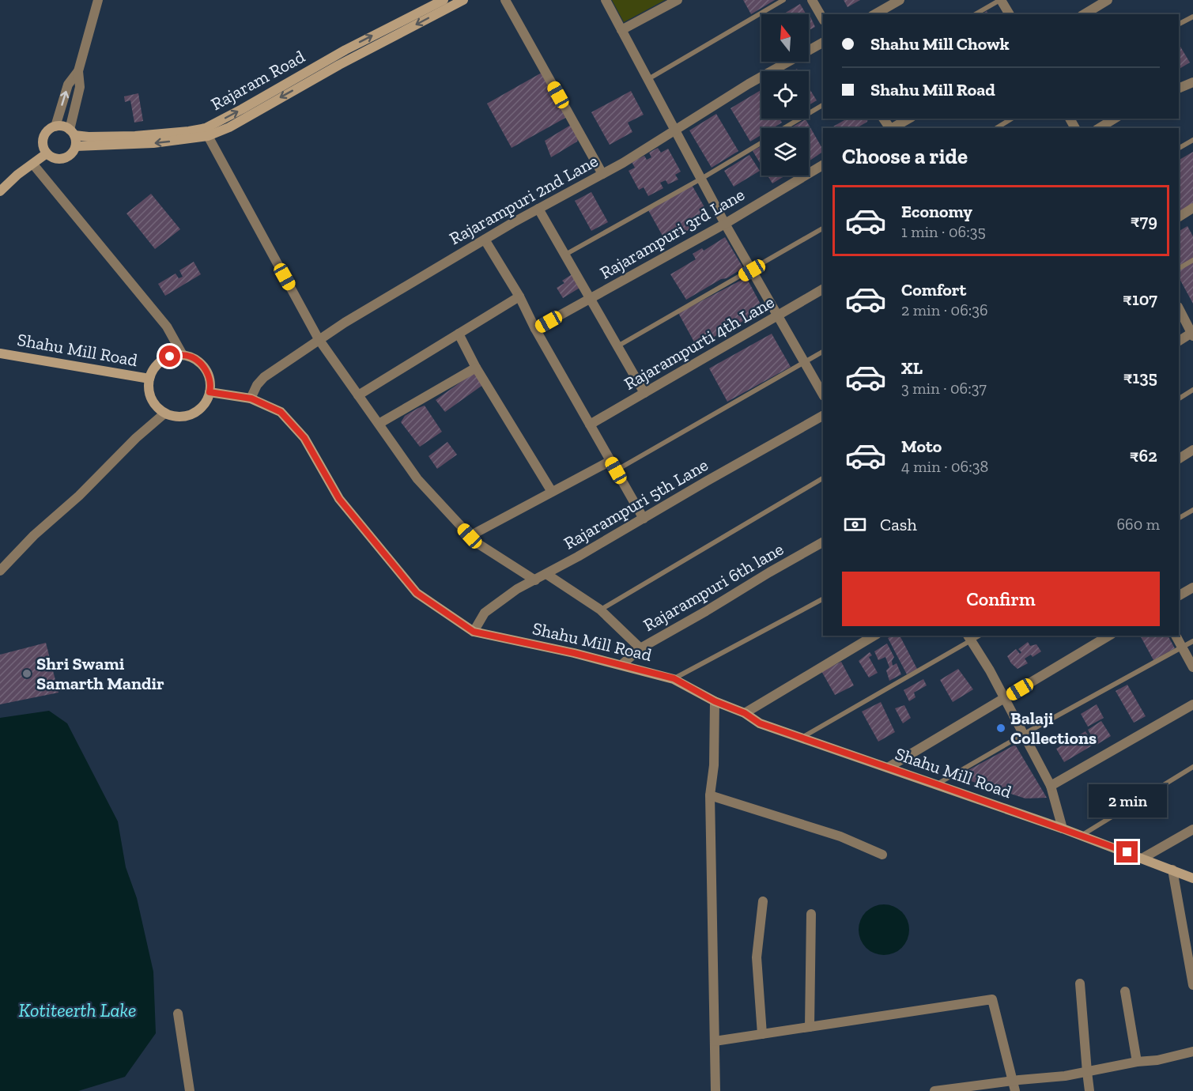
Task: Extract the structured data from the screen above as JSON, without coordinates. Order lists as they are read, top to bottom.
{
  "streets": {
    "main road": ["Rajaram Road", "Shahu Mill Road"],
    "street": [
      "Rajarampuri 2nd Lane",
      "Rajarampuri 3rd Lane",
      "Rajarampurti 4th Lane",
      "Rajarampuri 5th Lane",
      "Rajarampuri 6th lane"
    ]
  },
  "crossings": [
    ["Rajarampuri 2nd Lane", "Shahu Mill Road"],
    ["Shahu Mill Road", "Rajarampuri 5th Lane"],
    ["Shahu Mill Road", "Rajarampuri 6th lane"]
  ],
  "water": ["Kotiteerth Lake"],
  "places": ["Shri Swami Samarth Mandir", "Balaji Collections"],
  "north": "top",
  "page": {
    "banner": ["Shahu Mill Chowk", "Shahu Mill Road"],
    "heading": "Choose a ride",
    "list": [
      {
        "name": "Economy",
        "note": "1 min · 06:35",
        "value": "₹79"
      },
      {
        "name": "Comfort",
        "note": "2 min · 06:36",
        "value": "₹107"
      },
      {
        "name": "XL",
        "note": "3 min · 06:37",
        "value": "₹135"
      },
      {
        "name": "Moto",
        "note": "4 min · 06:38",
        "value": "₹62"
      }
    ],
    "pay": ["Cash", "660 m"],
    "buttons": "Confirm",
    "bubble": "2 min"
  }
}
